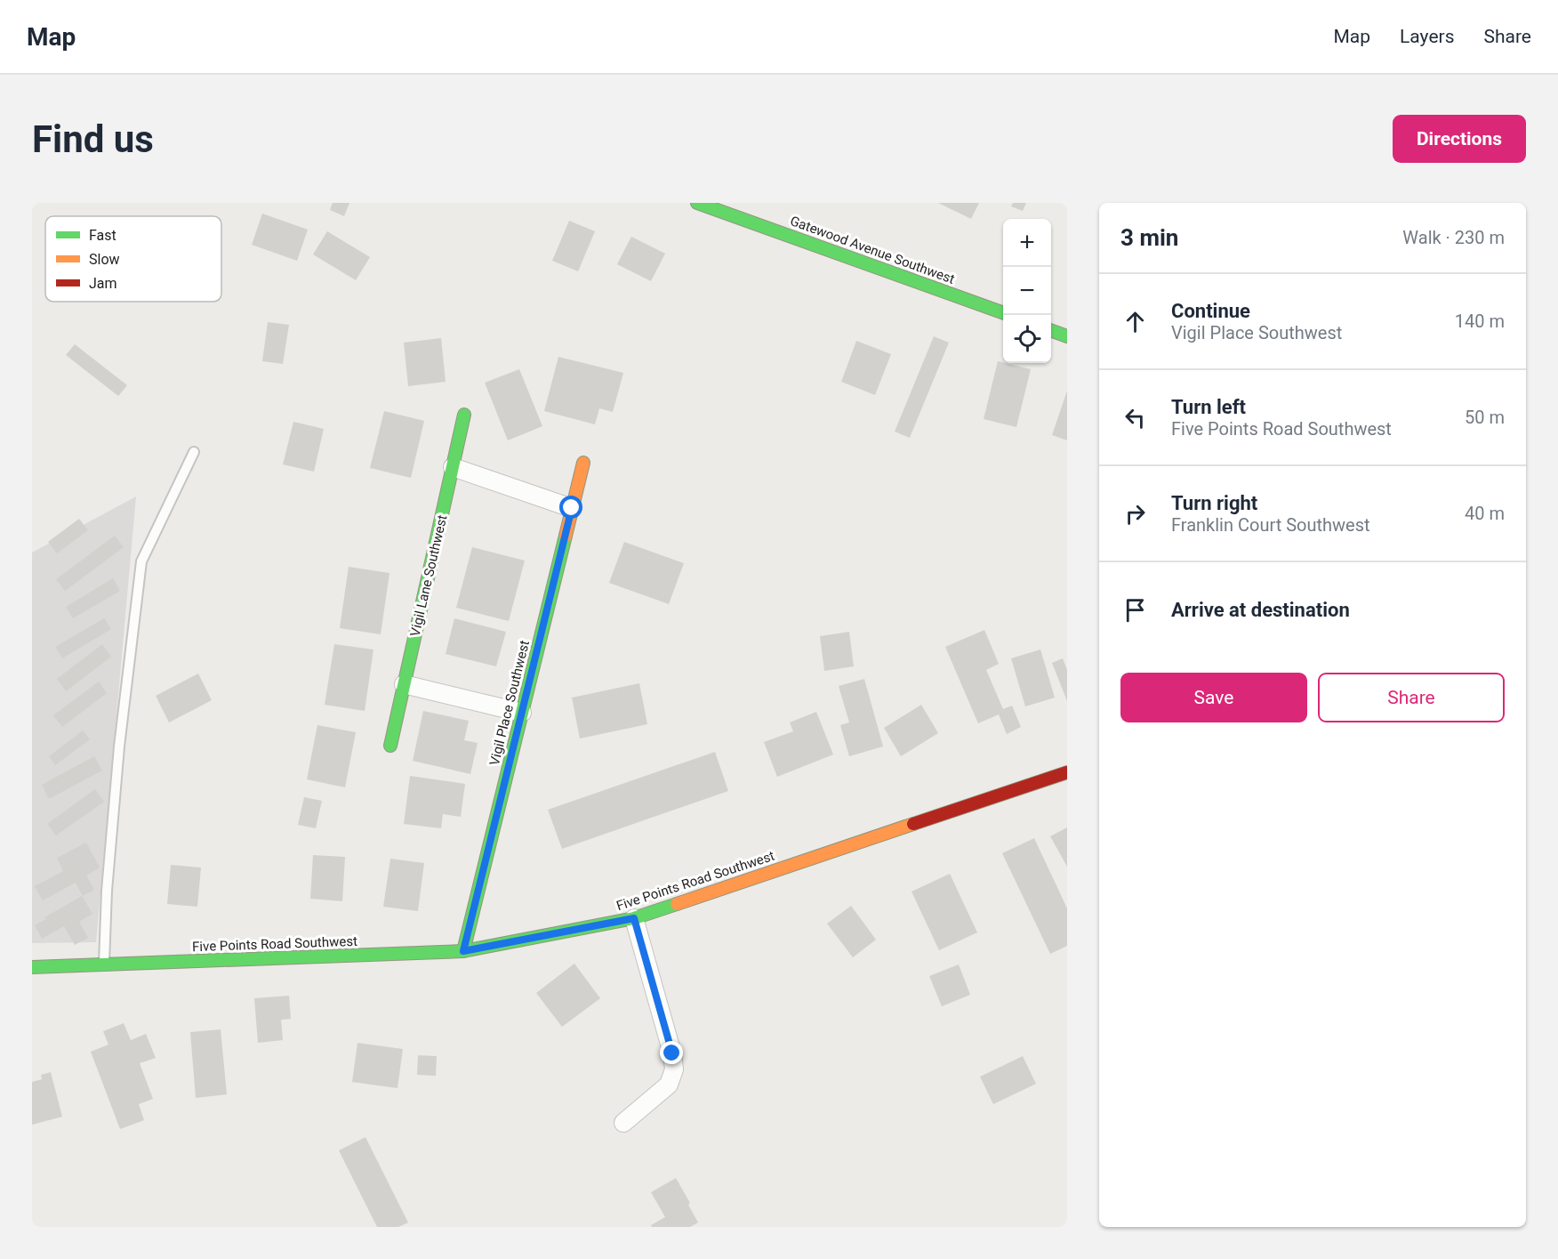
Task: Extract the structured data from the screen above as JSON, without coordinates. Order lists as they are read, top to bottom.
{
  "streets": {
    "street": [
      "Gatewood Avenue Southwest",
      "Vigil Lane Southwest",
      "Vigil Place Southwest",
      "Five Points Road Southwest"
    ]
  },
  "crossings": [
    ["Vigil Place Southwest", "Five Points Road Southwest"]
  ],
  "legend": ["Fast", "Slow", "Jam"],
  "page": {
    "header": "Map",
    "nav": ["Map", "Layers", "Share"],
    "buttons": [
      "Directions",
      ["Save", "Share"]
    ],
    "title": "Find us",
    "heading": ["3 min", "Walk · 230 m"],
    "map_buttons": ["+", "−"],
    "list": [
      ["Continue", "Vigil Place Southwest", "140 m"],
      ["Turn left", "Five Points Road Southwest", "50 m"],
      ["Turn right", "Franklin Court Southwest", "40 m"],
      "Arrive at destination"
    ]
  }
}
